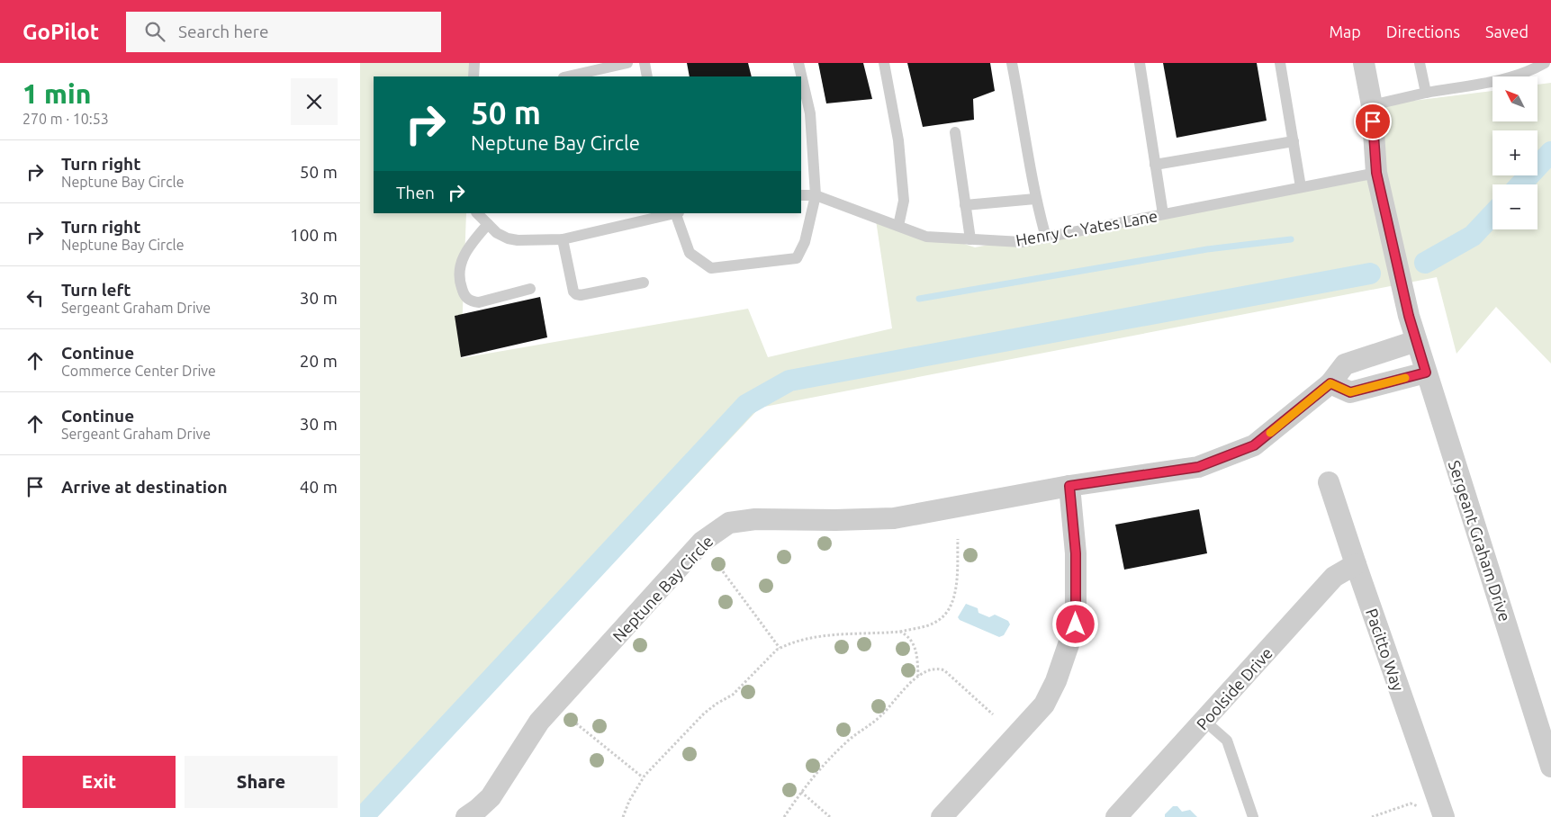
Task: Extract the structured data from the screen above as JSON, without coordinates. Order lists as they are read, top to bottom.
{
  "streets": {
    "street": [
      "Sergeant Graham Drive",
      "Neptune Bay Circle",
      "Pacitto Way",
      "Poolside Drive"
    ],
    "lane": ["Henry C. Yates Lane"]
  },
  "crossings": [
    ["Henry C. Yates Lane", "Sergeant Graham Drive"],
    ["Sergeant Graham Drive", "Neptune Bay Circle"],
    ["Pacitto Way", "Poolside Drive"]
  ],
  "north": "top left",
  "page": {
    "header": "GoPilot",
    "search": "Search here",
    "nav": ["Map", "Directions", "Saved"],
    "heading": ["1 min", "270 m · 10:53"],
    "map_buttons": ["+", "−"],
    "turn": ["50 m", "Neptune Bay Circle"],
    "list": [
      {
        "name": "Turn right",
        "note": "Neptune Bay Circle",
        "value": "50 m"
      },
      {
        "name": "Turn right",
        "note": "Neptune Bay Circle",
        "value": "100 m"
      },
      {
        "name": "Turn left",
        "note": "Sergeant Graham Drive",
        "value": "30 m"
      },
      {
        "name": "Continue",
        "note": "Commerce Center Drive",
        "value": "20 m"
      },
      {
        "name": "Continue",
        "note": "Sergeant Graham Drive",
        "value": "30 m"
      },
      {
        "name": "Arrive at destination",
        "value": "40 m"
      }
    ],
    "then": "Then",
    "buttons": ["Exit", "Share"]
  }
}
